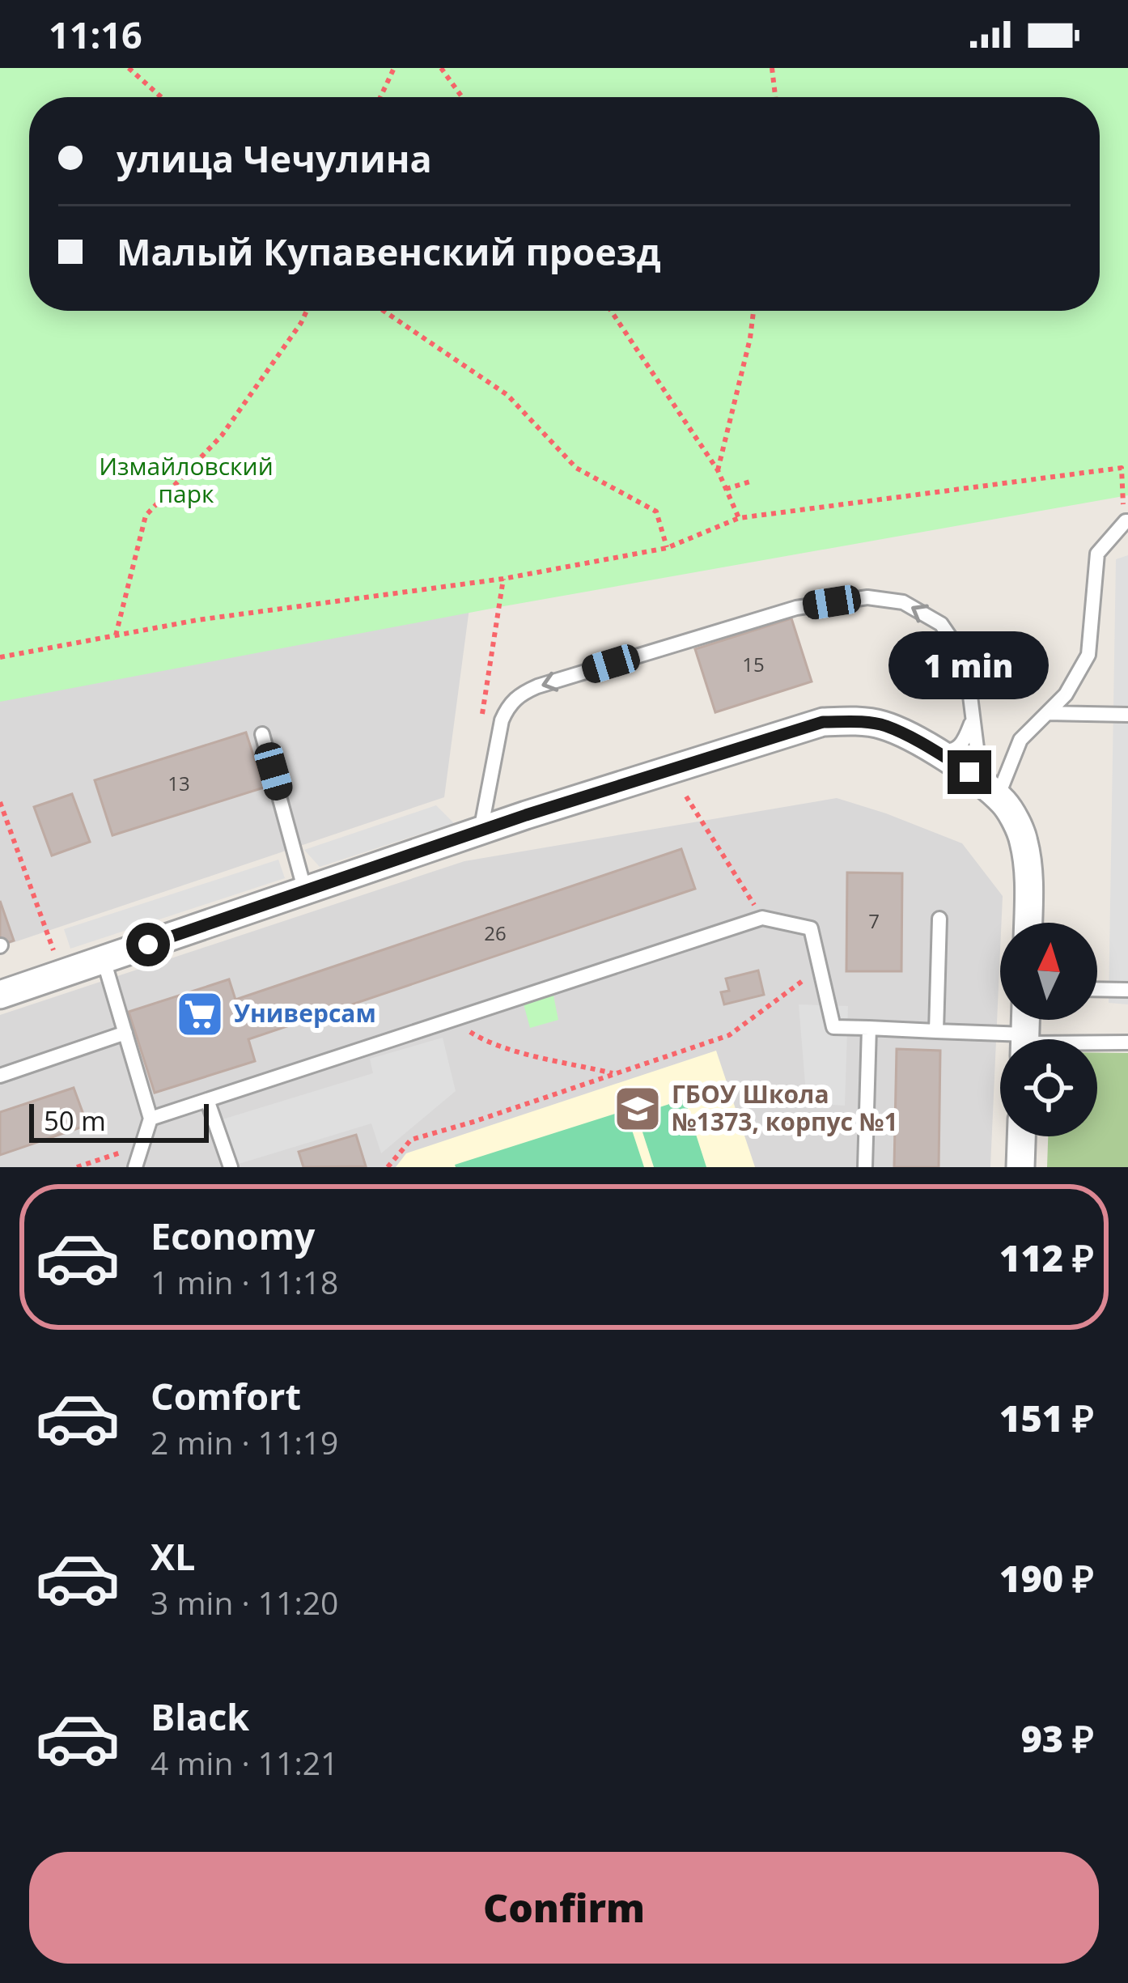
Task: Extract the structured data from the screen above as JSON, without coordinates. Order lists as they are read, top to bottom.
{
  "parks": ["Измайловский парк"],
  "places": {
    "supermarket": ["Универсам"],
    "school or university": ["ГБОУ Школа №1373, корпус №1"]
  },
  "house_numbers": [
    "15",
    "13",
    "7",
    "26"
  ],
  "scale_bar": "50 m",
  "north": "top",
  "page": {
    "status": "11:16",
    "banner": ["улица Чечулина", "Малый Купавенский проезд"],
    "bubble": "1 min",
    "scale": "50 m",
    "list": [
      {
        "name": "Economy",
        "note": "1 min · 11:18",
        "value": "112 ₽"
      },
      {
        "name": "Comfort",
        "note": "2 min · 11:19",
        "value": "151 ₽"
      },
      {
        "name": "XL",
        "note": "3 min · 11:20",
        "value": "190 ₽"
      },
      {
        "name": "Black",
        "note": "4 min · 11:21",
        "value": "93 ₽"
      }
    ],
    "buttons": "Confirm"
  }
}
